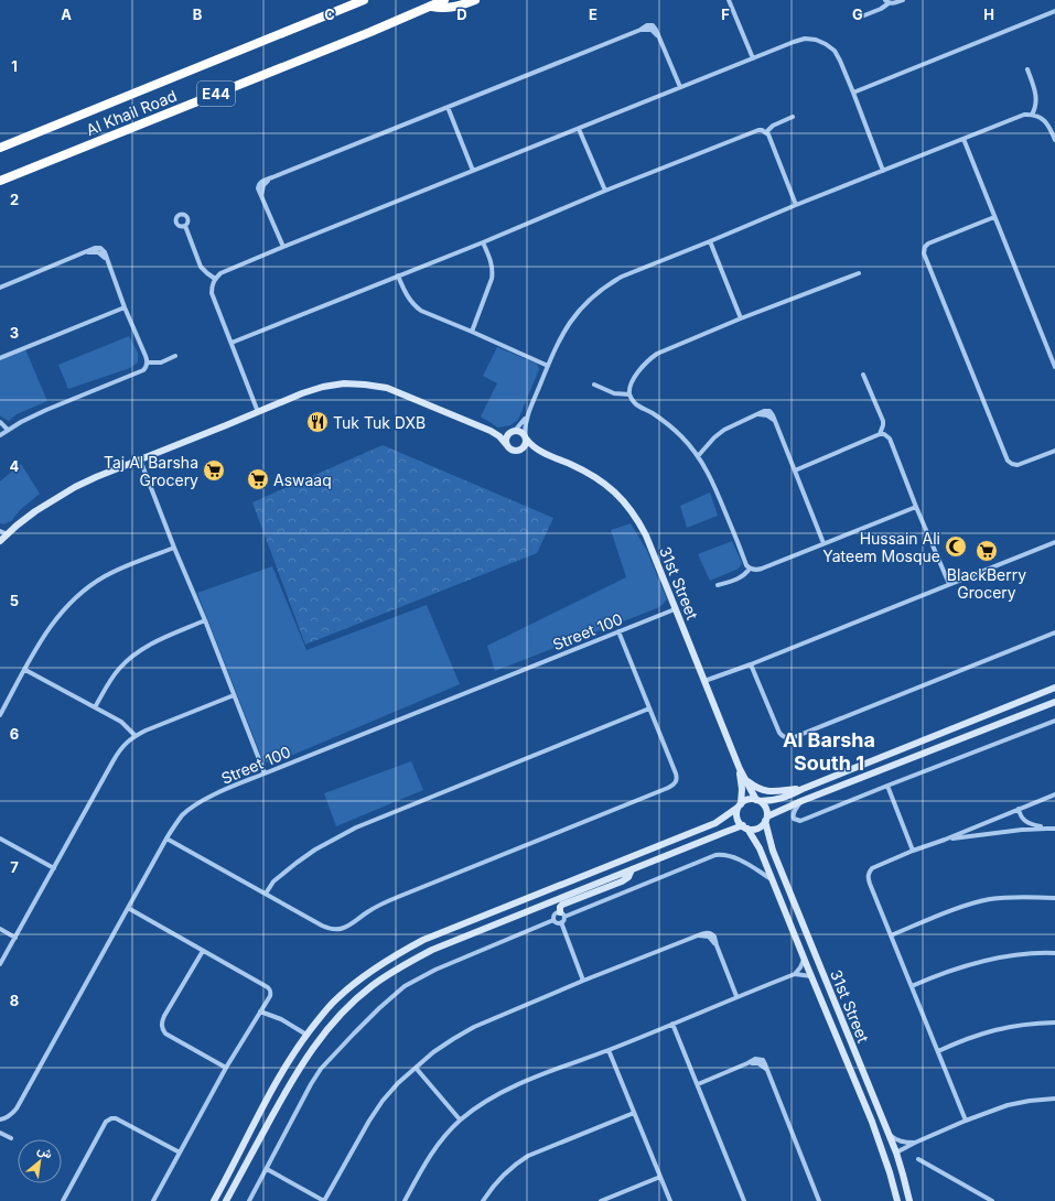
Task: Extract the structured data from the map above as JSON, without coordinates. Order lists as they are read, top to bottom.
{
  "streets": {
    "highway": ["E44", "Al Khail Road"],
    "main road": ["31st Street"],
    "street": ["Street 100"]
  },
  "crossings": [
    ["31st Street", "Street 100"]
  ],
  "districts": ["Al Barsha South 1"],
  "places": {
    "restaurant": ["Tuk Tuk DXB"],
    "supermarket": ["Taj Al Barsha Grocery", "Aswaaq", "BlackBerry Grocery"],
    "mosque": ["Hussain Ali Yateem Mosque"]
  },
  "north": "top right",
  "grid": {
    "columns": [
      "A",
      "B",
      "C",
      "D",
      "E",
      "F",
      "G",
      "H"
    ],
    "rows": [
      "1",
      "2",
      "3",
      "4",
      "5",
      "6",
      "7",
      "8"
    ]
  }
}
